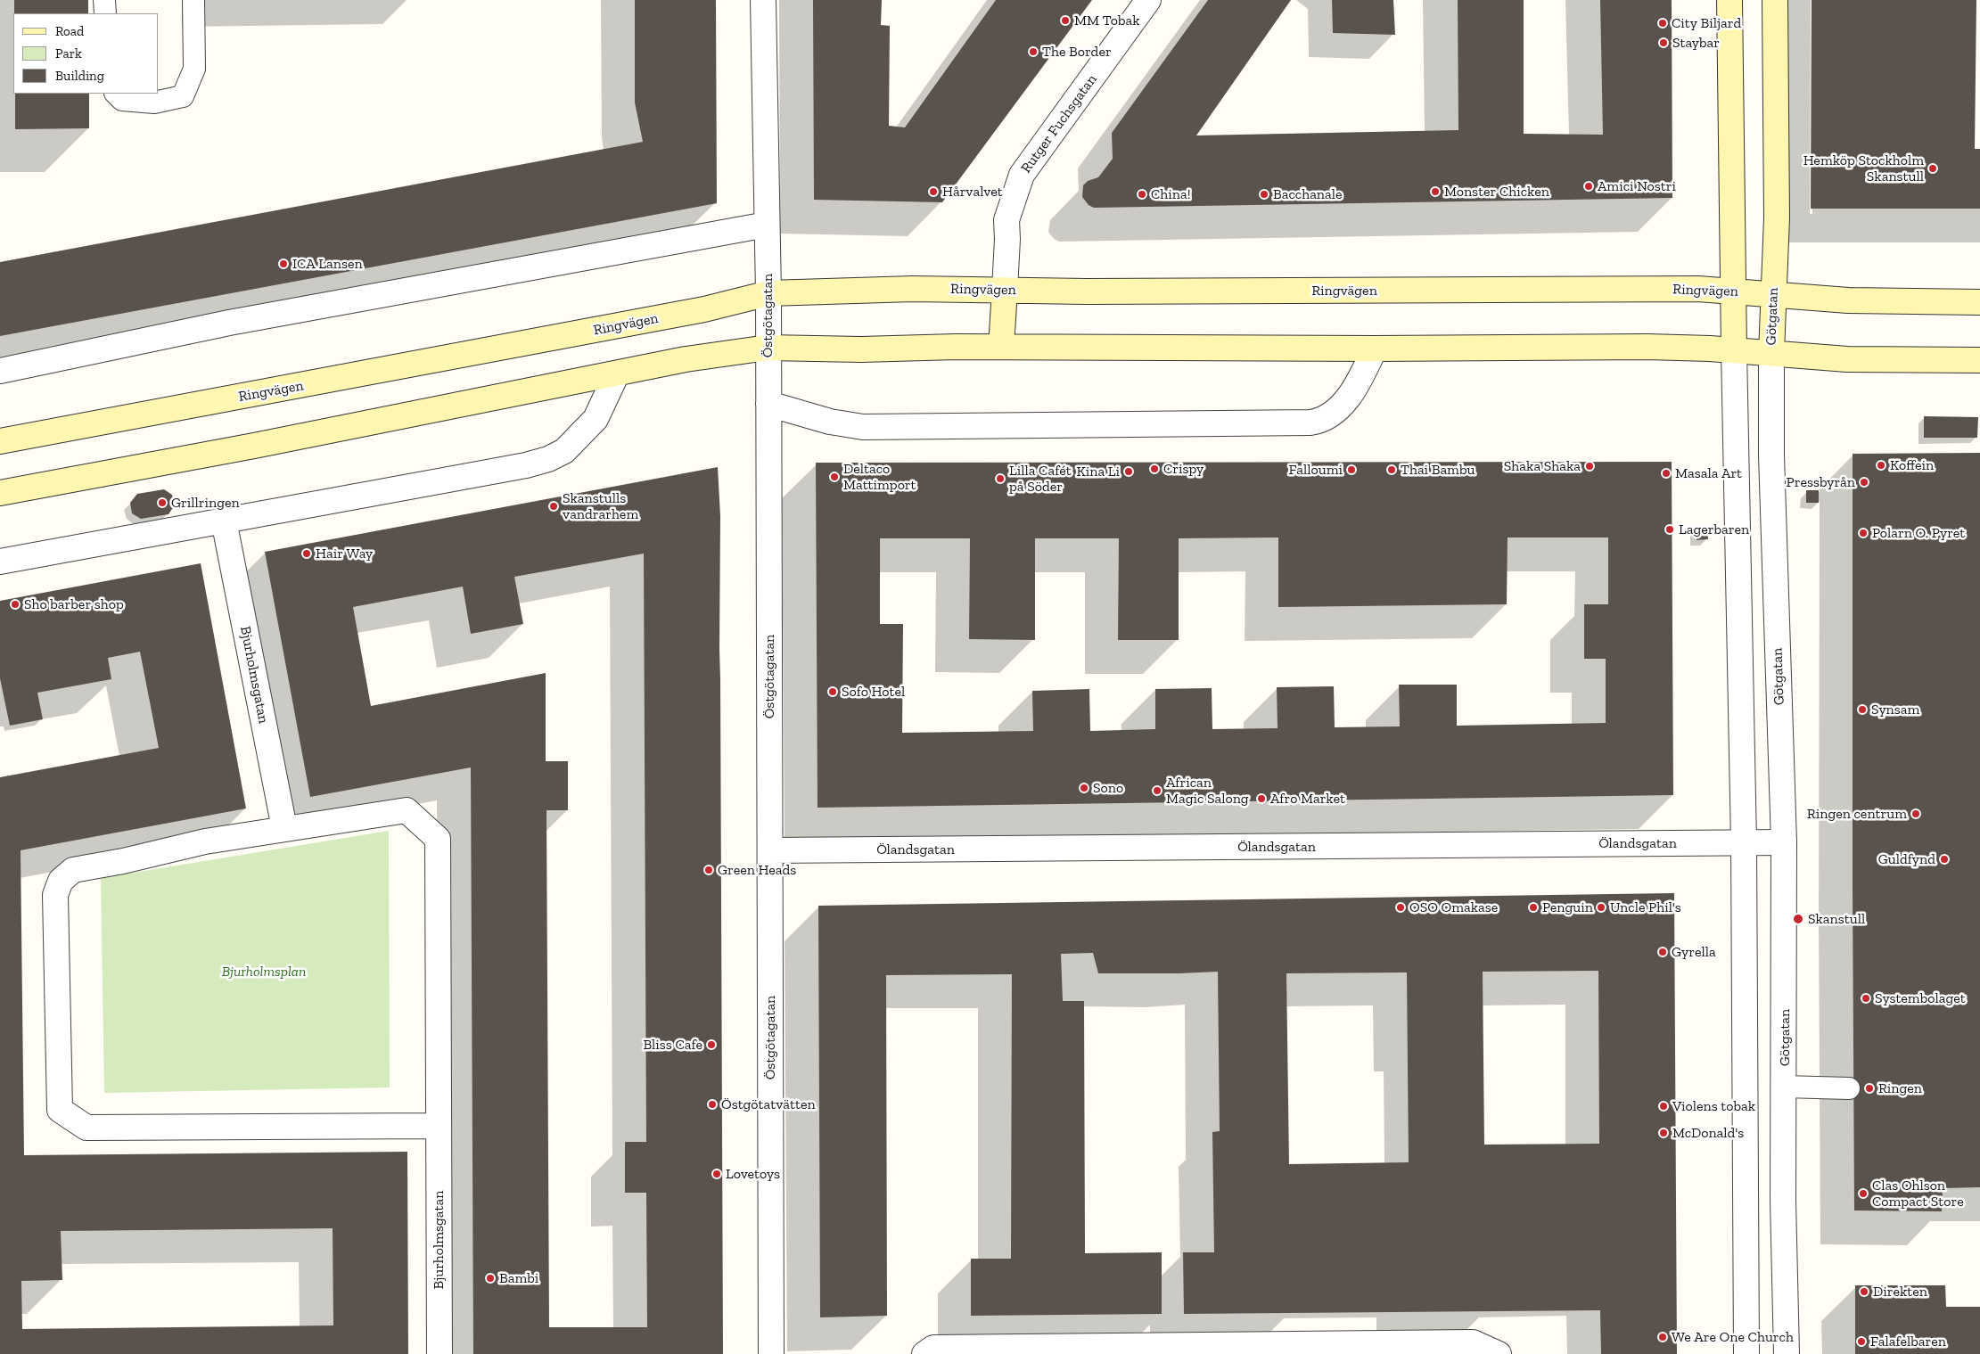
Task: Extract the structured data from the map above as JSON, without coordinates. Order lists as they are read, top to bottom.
{
  "streets": {
    "main road": ["Ringvägen", "Götgatan"],
    "street": [
      "Rutger Fuchsgatan",
      "Östgötagatan",
      "Bjurholmsgatan",
      "Ölandsgatan"
    ]
  },
  "crossings": [
    ["Rutger Fuchsgatan", "Ringvägen"],
    ["Ringvägen", "Östgötagatan"],
    ["Ringvägen", "Götgatan"],
    ["Östgötagatan", "Ölandsgatan"],
    ["Götgatan", "Ölandsgatan"]
  ],
  "parks": ["Bjurholmsplan"],
  "places": [
    "MM Tobak",
    "City Biljard",
    "Staybar",
    "The Border",
    "Hemköp Stockholm Skanstull",
    "Amici Nostri",
    "Hårvalvet",
    "Monster Chicken",
    "China!",
    "Bacchanale",
    "ICA Lansen",
    "Koffein",
    "Shaka Shaka",
    "Crispy",
    "Falloumi",
    "Thai Bambu",
    "Kina Li",
    "Masala Art",
    "Deltaco Mattimport",
    "Lilla Cafét på Söder",
    "Pressbyrån",
    "Grillringen",
    "Skanstulls vandrarhem",
    "Lagerbaren",
    "Polarn O. Pyret",
    "Hair Way",
    "Sho barber shop",
    "Sofo Hotel",
    "Synsam",
    "Sono",
    "African Magic Salong",
    "Afro Market",
    "Ringen centrum",
    "Guldfynd",
    "Green Heads",
    "OSO Omakase",
    "Penguin",
    "Uncle Phil's",
    "Skanstull",
    "Gyrella",
    "Systembolaget",
    "Bliss Cafe",
    "Ringen",
    "Östgötatvätten",
    "Violens tobak",
    "McDonald's",
    "Lovetoys",
    "Clas Ohlson Compact Store",
    "Bambi",
    "Direkten",
    "We Are One Church",
    "Falafelbaren"
  ],
  "legend": ["Road", "Park", "Building"]
}
